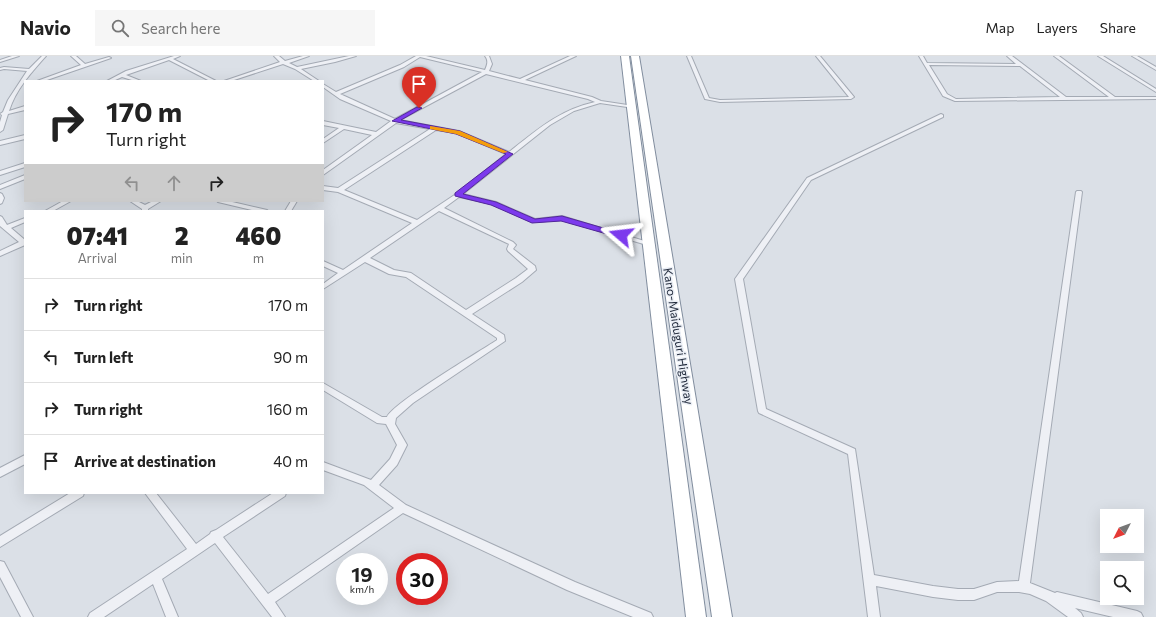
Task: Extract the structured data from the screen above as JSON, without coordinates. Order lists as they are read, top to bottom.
{
  "streets": {
    "highway": ["Kano-Maiduguri Highway"]
  },
  "north": "bottom left",
  "page": {
    "header": "Navio",
    "search": "Search here",
    "nav": ["Map", "Layers", "Share"],
    "turn": ["170 m", "Turn right"],
    "eta": [
      "07:41",
      "Arrival",
      "2",
      "min",
      "460",
      "m"
    ],
    "list": [
      {
        "name": "Turn right",
        "value": "170 m"
      },
      {
        "name": "Turn left",
        "value": "90 m"
      },
      {
        "name": "Turn right",
        "value": "160 m"
      },
      {
        "name": "Arrive at destination",
        "value": "40 m"
      }
    ],
    "speed": "19 km/h",
    "limit": "30"
  }
}
